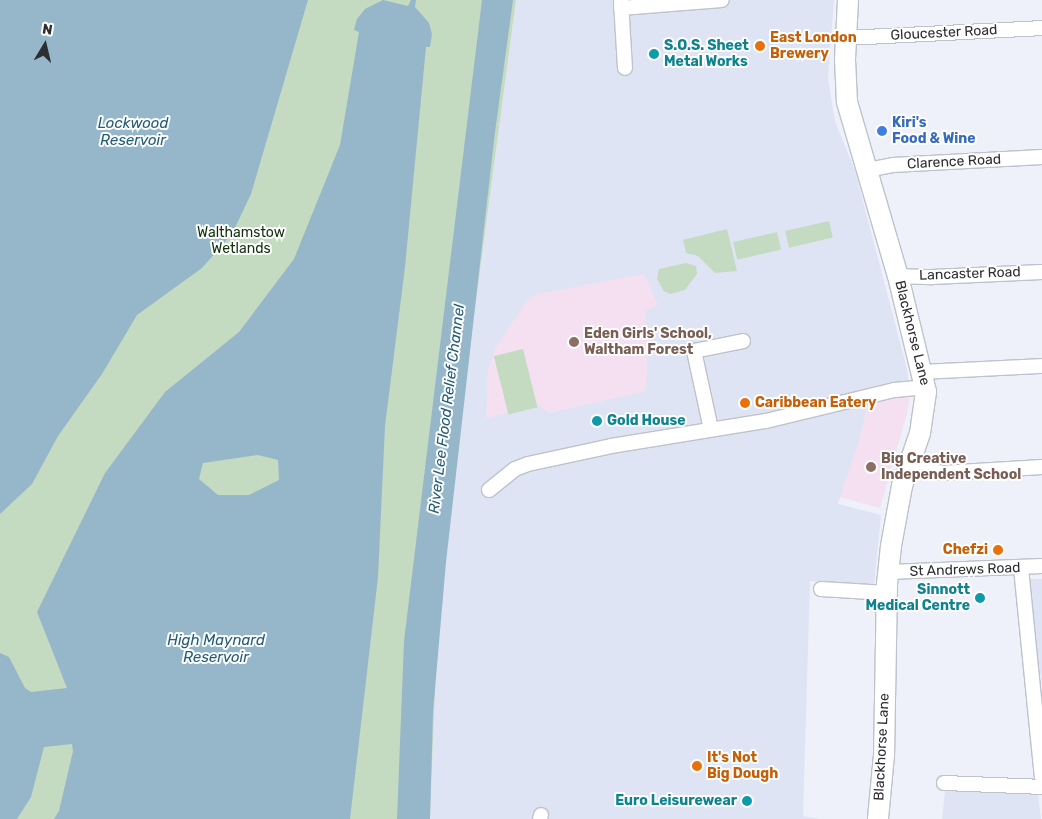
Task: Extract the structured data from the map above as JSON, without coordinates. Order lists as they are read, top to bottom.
{
  "streets": {
    "main road": ["Blackhorse Lane"],
    "street": [
      "Gloucester Road",
      "Clarence Road",
      "Lancaster Road",
      "St Andrews Road"
    ]
  },
  "crossings": [
    ["Gloucester Road", "Blackhorse Lane"],
    ["Clarence Road", "Blackhorse Lane"],
    ["Lancaster Road", "Blackhorse Lane"],
    ["Blackhorse Lane", "St Andrews Road"]
  ],
  "water": ["Lockwood Reservoir", "River Lee Flood Relief Channel", "High Maynard Reservoir"],
  "parks": ["Walthamstow Wetlands"],
  "places": [
    "East London Brewery",
    "S.O.S. Sheet Metal Works",
    "Kiri's Food & Wine",
    "Eden Girls' School, Waltham Forest",
    "Caribbean Eatery",
    "Gold House",
    "Big Creative Independent School",
    "Chefzi",
    "Sinnott Medical Centre",
    "It's Not Big Dough",
    "Euro Leisurewear"
  ],
  "north": "top"
}
